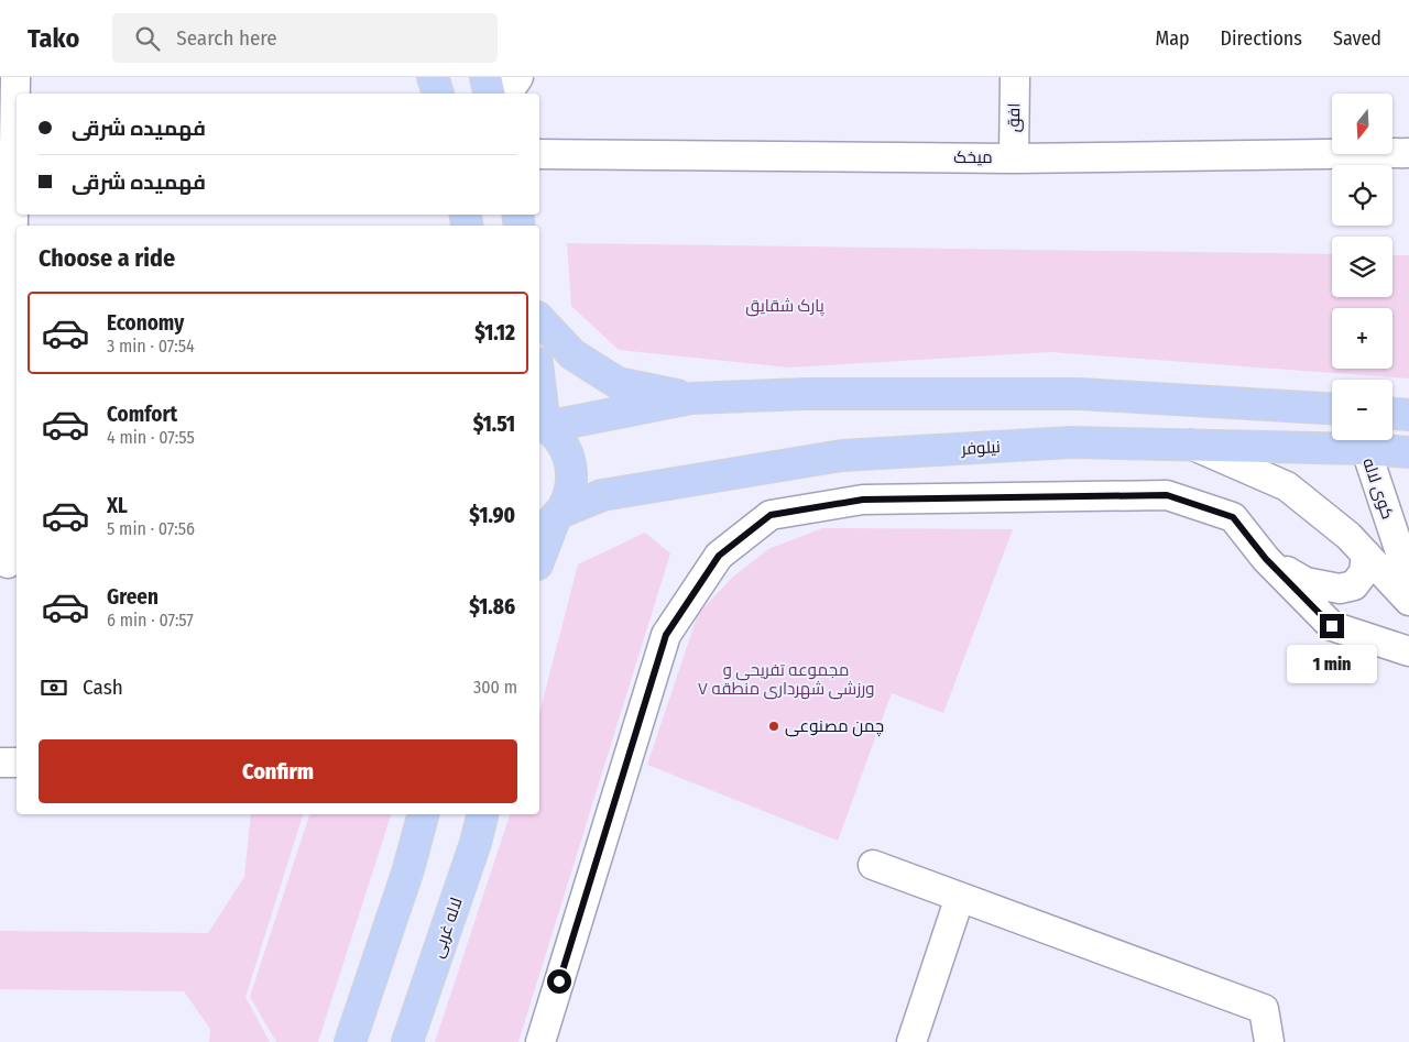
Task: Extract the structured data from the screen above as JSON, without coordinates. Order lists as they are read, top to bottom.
{
  "streets": {
    "main road": ["نیلوفر", "لاله غربی"],
    "street": ["افق", "میخک", "کوی لاله"]
  },
  "crossings": [
    ["افق", "میخک"],
    ["نیلوفر", "کوی لاله"]
  ],
  "parks": ["پارک شقایق", "مجموعه تفریحی و ورزشی شهرداری منطقه ۷"],
  "places": ["چمن مصنوعی"],
  "north": "bottom",
  "page": {
    "header": "Tako",
    "search": "Search here",
    "nav": ["Map", "Directions", "Saved"],
    "map_buttons": ["+", "−"],
    "banner": ["فهمیده شرقی", "فهمیده شرقی"],
    "heading": "Choose a ride",
    "list": [
      {
        "name": "Economy",
        "note": "3 min · 07:54",
        "value": "$1.12"
      },
      {
        "name": "Comfort",
        "note": "4 min · 07:55",
        "value": "$1.51"
      },
      {
        "name": "XL",
        "note": "5 min · 07:56",
        "value": "$1.90"
      },
      {
        "name": "Green",
        "note": "6 min · 07:57",
        "value": "$1.86"
      }
    ],
    "bubble": "1 min",
    "pay": ["Cash", "300 m"],
    "buttons": "Confirm"
  }
}
